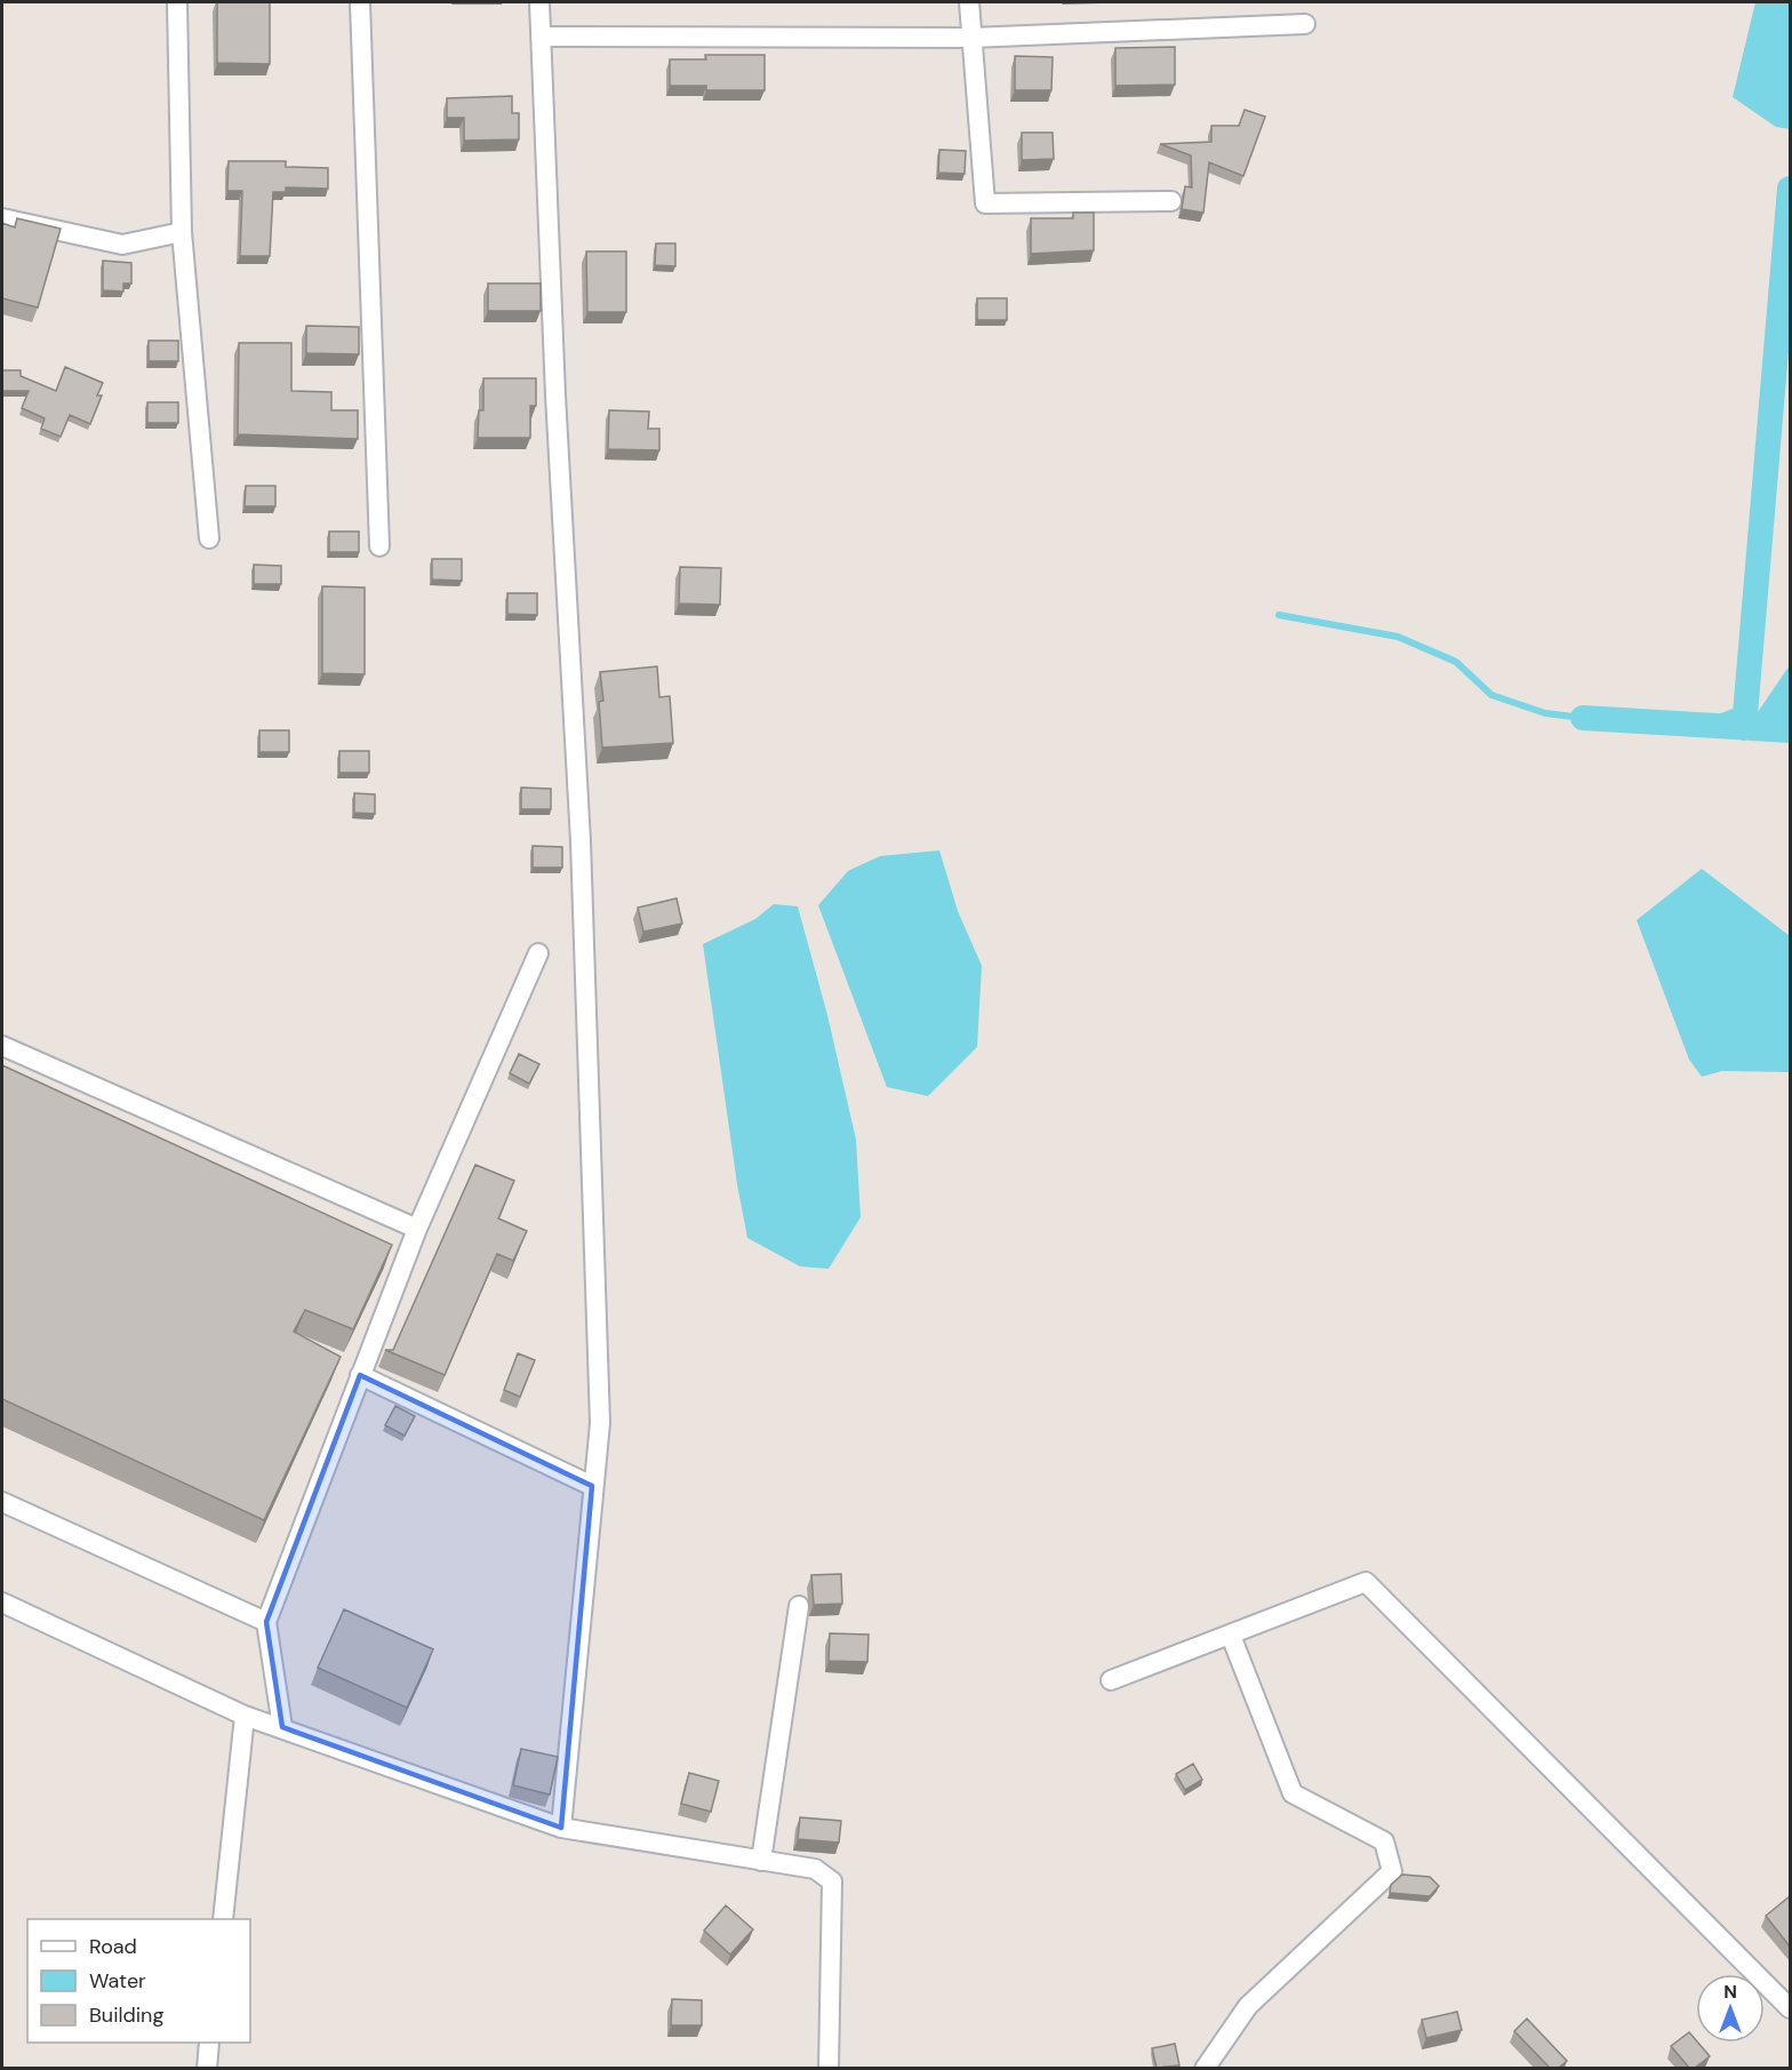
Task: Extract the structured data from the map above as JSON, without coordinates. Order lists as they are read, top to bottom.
{
  "legend": ["Road", "Water", "Building"],
  "north": "top"
}
